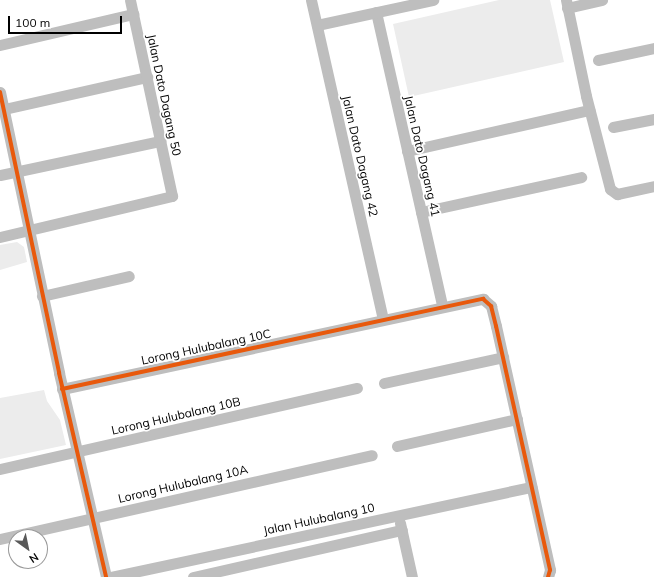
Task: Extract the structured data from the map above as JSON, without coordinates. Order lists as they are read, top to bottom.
{
  "streets": {
    "street": [
      "Jalan Dato Dagang 50",
      "Jalan Dato Dagang 42",
      "Jalan Dato Dagang 41",
      "Lorong Hulubalang 10C",
      "Lorong Hulubalang 10B",
      "Lorong Hulubalang 10A",
      "Jalan Hulubalang 10"
    ]
  },
  "crossings": [
    ["Jalan Dato Dagang 42", "Lorong Hulubalang 10C"],
    ["Jalan Dato Dagang 41", "Lorong Hulubalang 10C"]
  ],
  "scale_bar": "100 m",
  "north": "bottom right"
}
